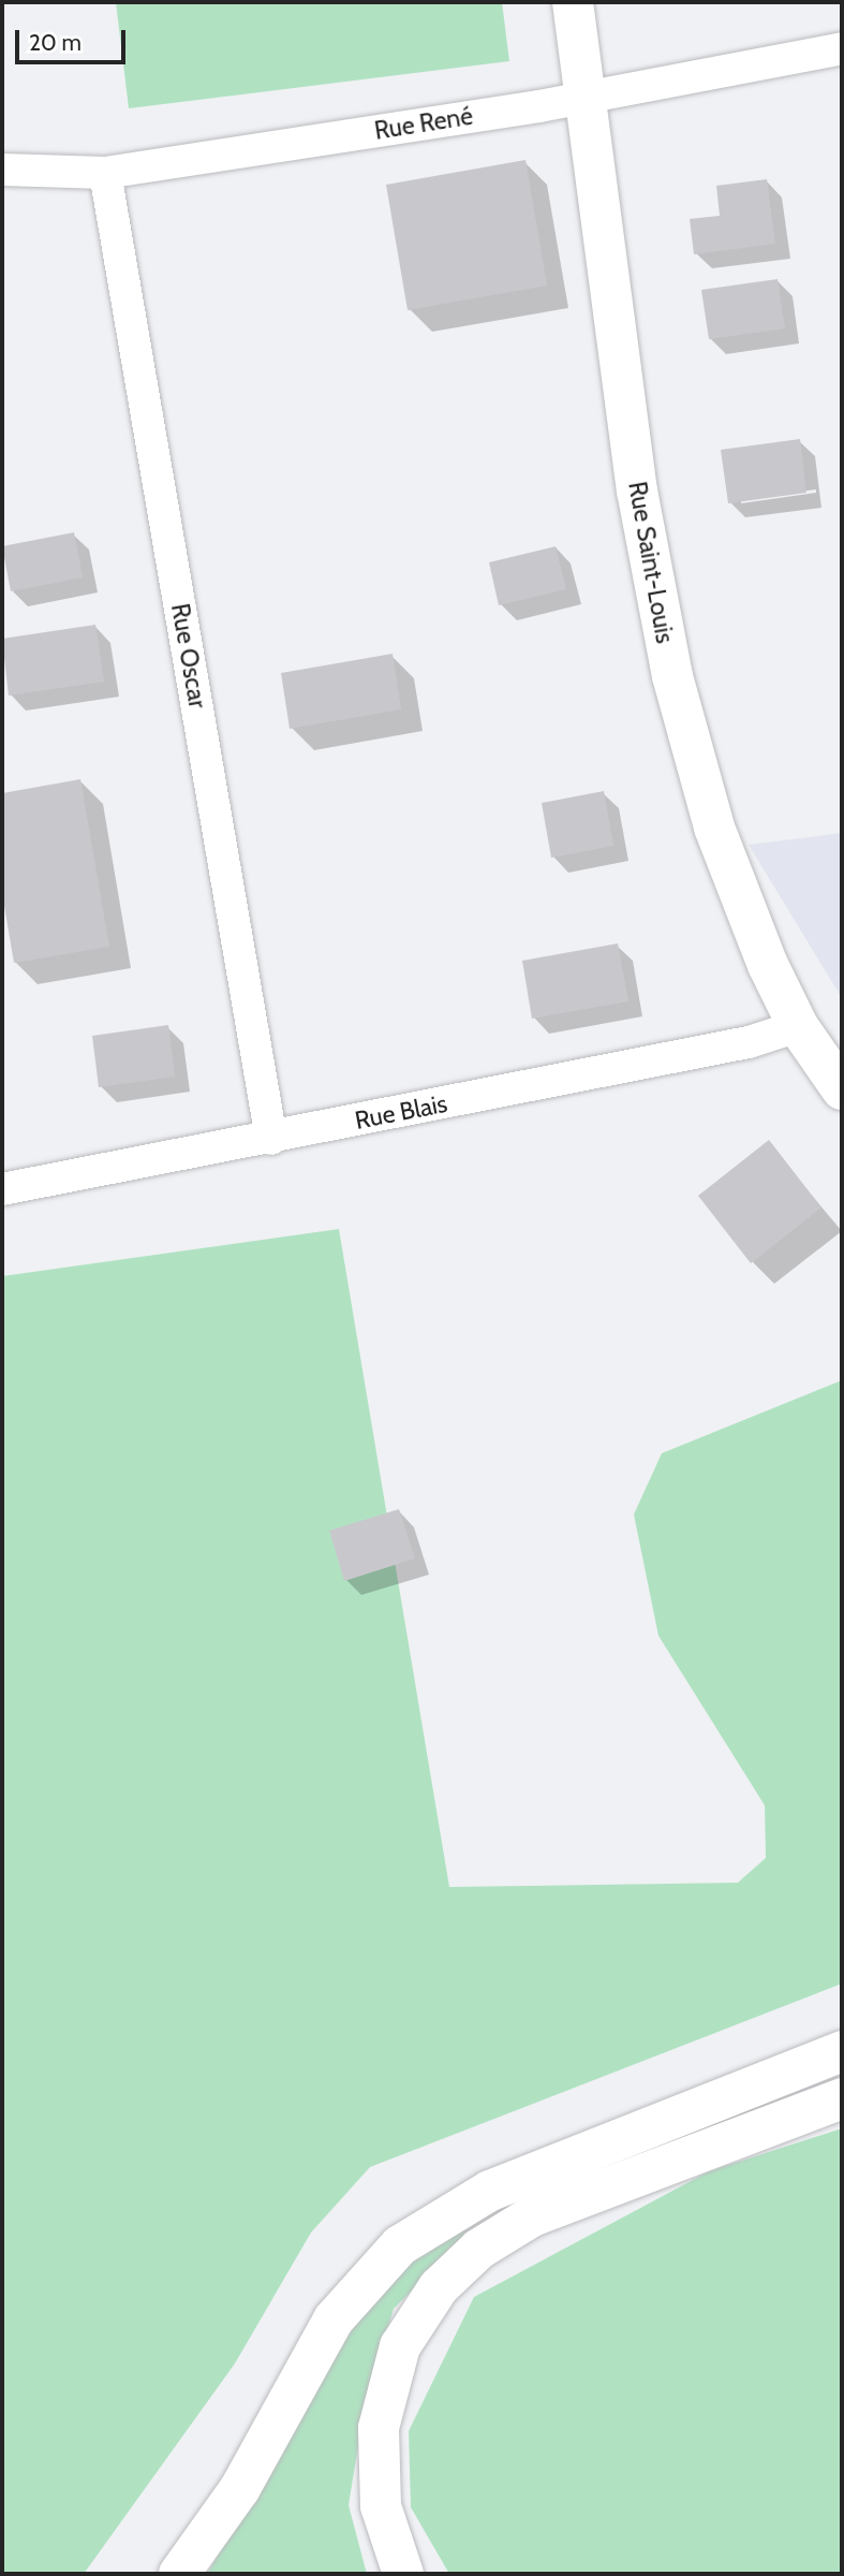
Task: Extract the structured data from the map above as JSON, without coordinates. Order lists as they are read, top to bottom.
{
  "streets": {
    "main road": ["Rue Saint-Louis"],
    "street": ["Rue René", "Rue Oscar", "Rue Blais"]
  },
  "crossings": [
    ["Rue René", "Rue Saint-Louis"],
    ["Rue René", "Rue Oscar"],
    ["Rue Saint-Louis", "Rue Blais"],
    ["Rue Oscar", "Rue Blais"]
  ],
  "scale_bar": "20 m"
}
